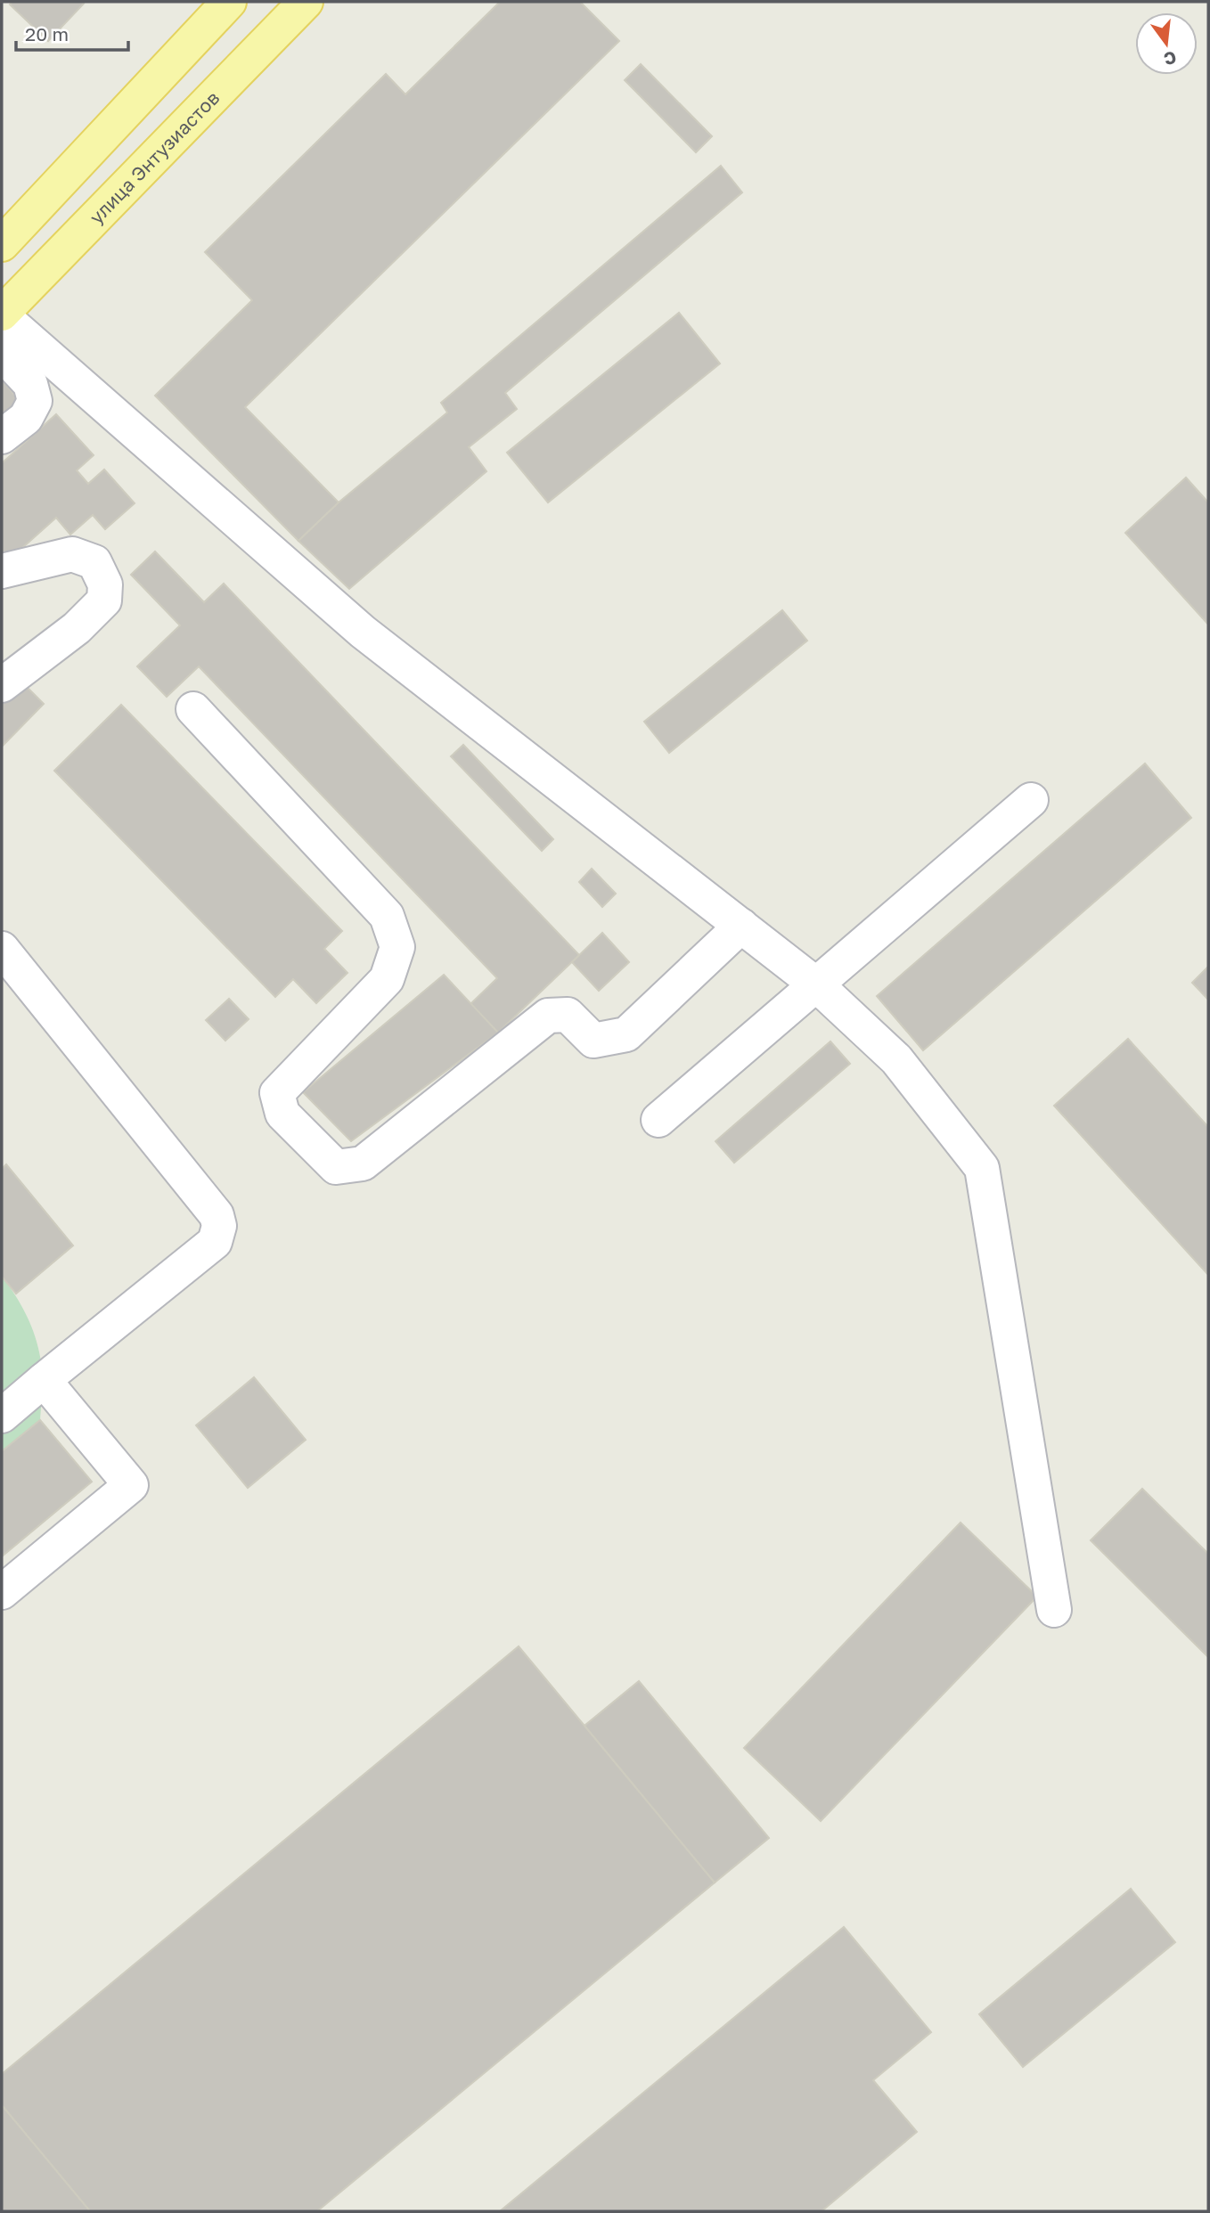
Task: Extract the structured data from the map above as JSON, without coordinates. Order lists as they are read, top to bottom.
{
  "streets": {
    "main road": ["улица Энтузиастов"]
  },
  "scale_bar": "20 m",
  "north": "bottom"
}
